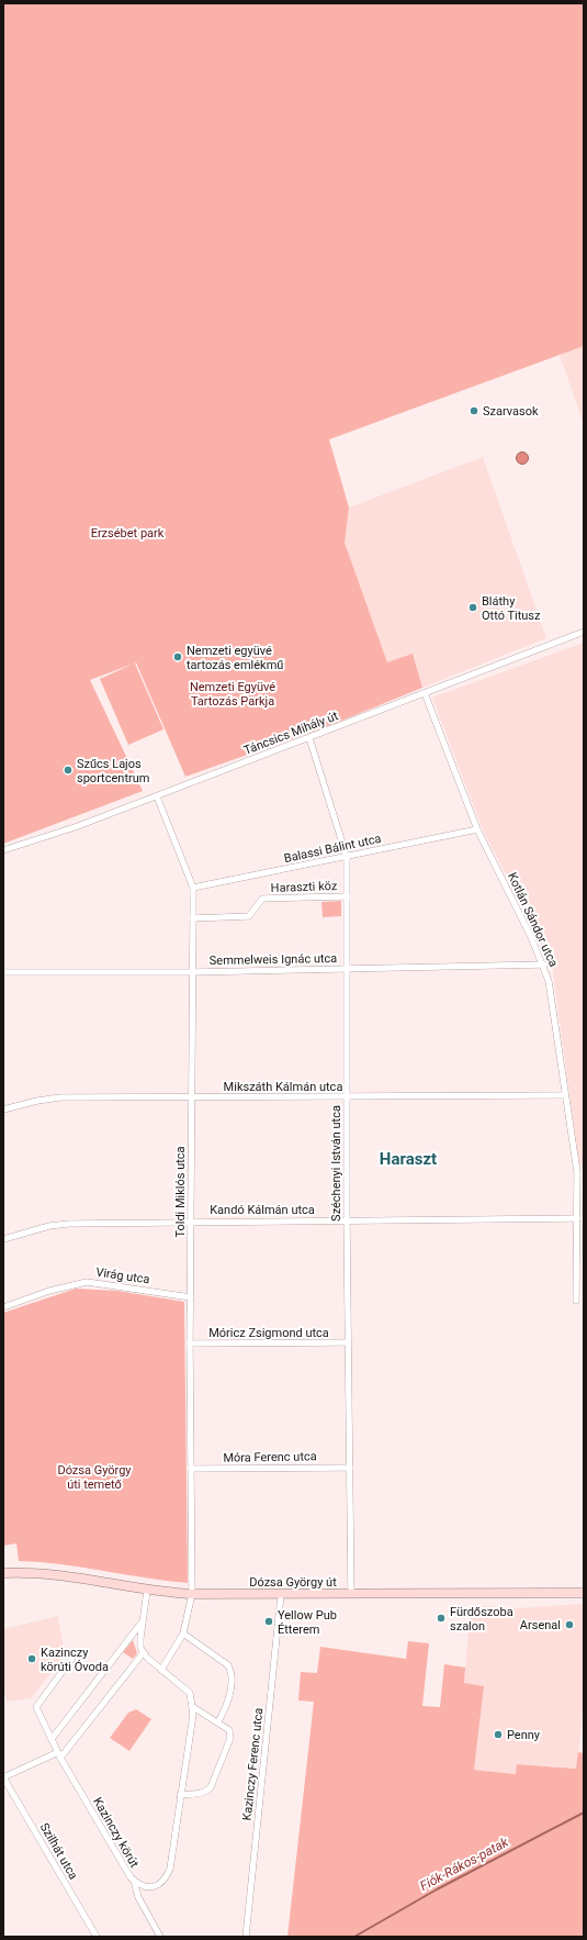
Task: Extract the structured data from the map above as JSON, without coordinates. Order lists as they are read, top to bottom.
{
  "streets": {
    "main road": ["Dózsa György út"],
    "street": [
      "Táncsics Mihály út",
      "Balassi Bálint utca",
      "Haraszti köz",
      "Kotlán Sándor utca",
      "Semmelweis Ignác utca",
      "Mikszáth Kálmán utca",
      "Széchenyi István utca",
      "Toldi Miklós utca",
      "Kandó Kálmán utca",
      "Virág utca",
      "Móricz Zsigmond utca",
      "Móra Ferenc utca",
      "Kazinczy Ferenc utca",
      "Kazinczy körút",
      "Szilhát utca"
    ]
  },
  "crossings": [
    ["Táncsics Mihály út", "Kotlán Sándor utca"],
    ["Táncsics Mihály út", "Széchenyi István utca"],
    ["Táncsics Mihály út", "Toldi Miklós utca"],
    ["Balassi Bálint utca", "Kotlán Sándor utca"],
    ["Balassi Bálint utca", "Széchenyi István utca"],
    ["Balassi Bálint utca", "Toldi Miklós utca"],
    ["Haraszti köz", "Széchenyi István utca"],
    ["Haraszti köz", "Toldi Miklós utca"],
    ["Kotlán Sándor utca", "Semmelweis Ignác utca"],
    ["Kotlán Sándor utca", "Mikszáth Kálmán utca"],
    ["Kotlán Sándor utca", "Kandó Kálmán utca"],
    ["Semmelweis Ignác utca", "Széchenyi István utca"],
    ["Semmelweis Ignác utca", "Toldi Miklós utca"],
    ["Mikszáth Kálmán utca", "Széchenyi István utca"],
    ["Mikszáth Kálmán utca", "Toldi Miklós utca"],
    ["Széchenyi István utca", "Kandó Kálmán utca"],
    ["Széchenyi István utca", "Móricz Zsigmond utca"],
    ["Széchenyi István utca", "Móra Ferenc utca"],
    ["Széchenyi István utca", "Dózsa György út"],
    ["Toldi Miklós utca", "Kandó Kálmán utca"],
    ["Toldi Miklós utca", "Virág utca"],
    ["Toldi Miklós utca", "Móricz Zsigmond utca"],
    ["Toldi Miklós utca", "Móra Ferenc utca"],
    ["Toldi Miklós utca", "Dózsa György út"],
    ["Dózsa György út", "Kazinczy Ferenc utca"]
  ],
  "districts": ["Haraszt"],
  "water": ["Fiók-Rákos-patak"],
  "parks": ["Erzsébet park", "Nemzeti Együvé Tartozás Parkja", "Dózsa György úti temető"],
  "places": [
    "Szarvasok",
    "Bláthy Ottó Titusz",
    "Nemzeti együvé tartozás emlékmű",
    "Szűcs Lajos sportcentrum",
    "Fürdőszoba szalon",
    "Yellow Pub Étterem",
    "Arsenal",
    "Kazinczy körúti Óvoda",
    "Penny"
  ]
}
